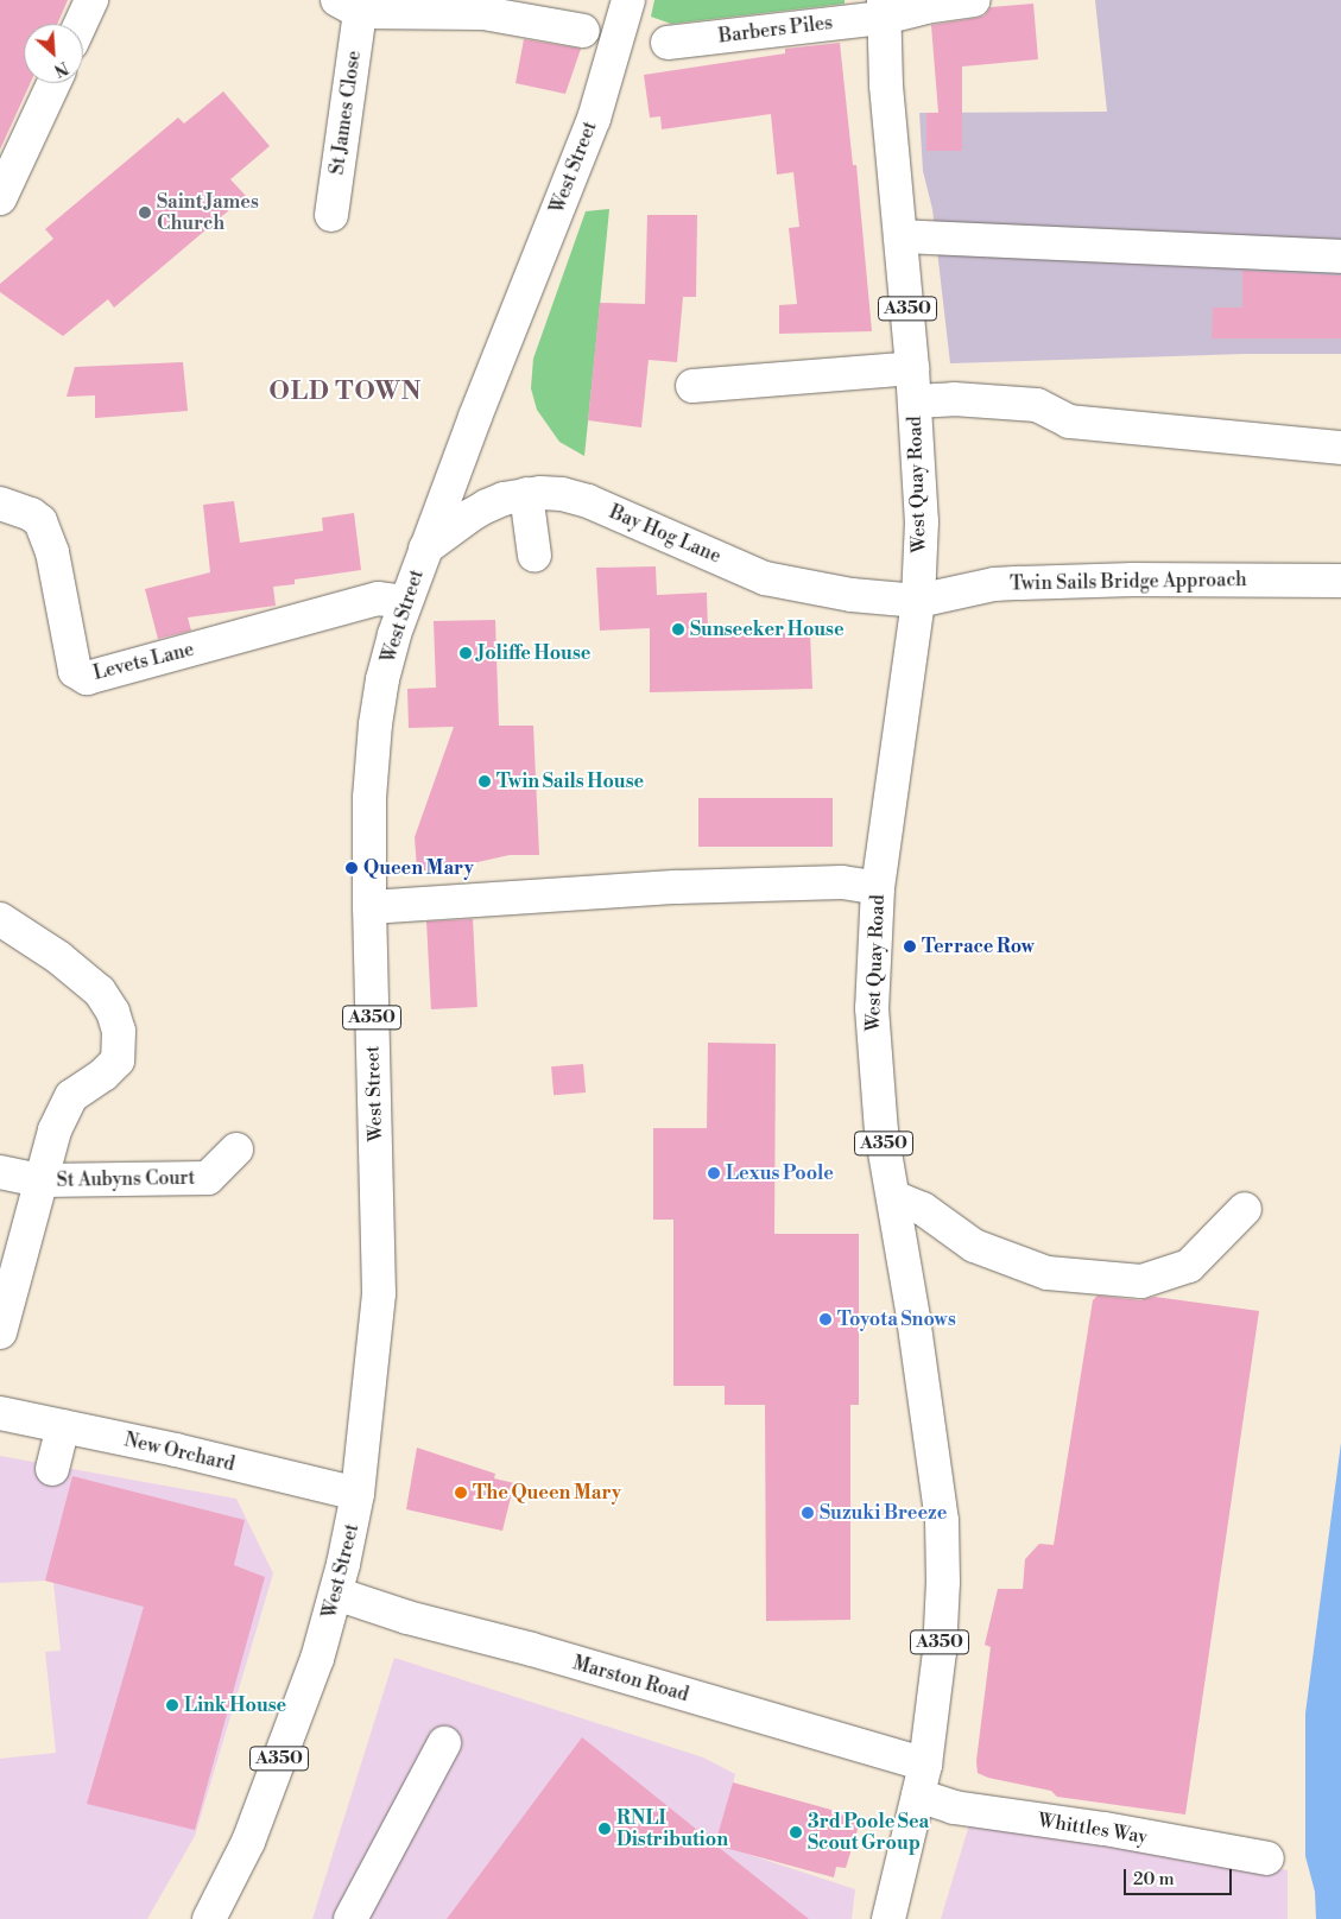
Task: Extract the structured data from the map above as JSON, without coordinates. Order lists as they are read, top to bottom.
{
  "streets": {
    "main road": [
      "Barbers Piles",
      "St James Close",
      "West Street",
      "A350",
      "West Quay Road",
      "Bay Hog Lane",
      "Twin Sails Bridge Approach",
      "Levets Lane",
      "St Aubyns Court",
      "New Orchard",
      "Marston Road",
      "Whittles Way"
    ]
  },
  "crossings": [
    ["Barbers Piles", "West Quay Road"],
    ["West Street", "Bay Hog Lane"],
    ["West Street", "Levets Lane"],
    ["West Street", "New Orchard"],
    ["West Street", "Marston Road"],
    ["West Quay Road", "Bay Hog Lane"],
    ["West Quay Road", "Twin Sails Bridge Approach"],
    ["West Quay Road", "Marston Road"],
    ["West Quay Road", "Whittles Way"],
    ["Bay Hog Lane", "Twin Sails Bridge Approach"]
  ],
  "districts": ["OLD TOWN"],
  "places": [
    "Saint James Church",
    "Sunseeker House",
    "Joliffe House",
    "Twin Sails House",
    "Queen Mary",
    "Terrace Row",
    "Lexus Poole",
    "Toyota Snows",
    "The Queen Mary",
    "Suzuki Breeze",
    "Link House",
    "RNLI Distribution",
    "3rd Poole Sea Scout Group"
  ],
  "scale_bar": "20 m",
  "north": "bottom right"
}
